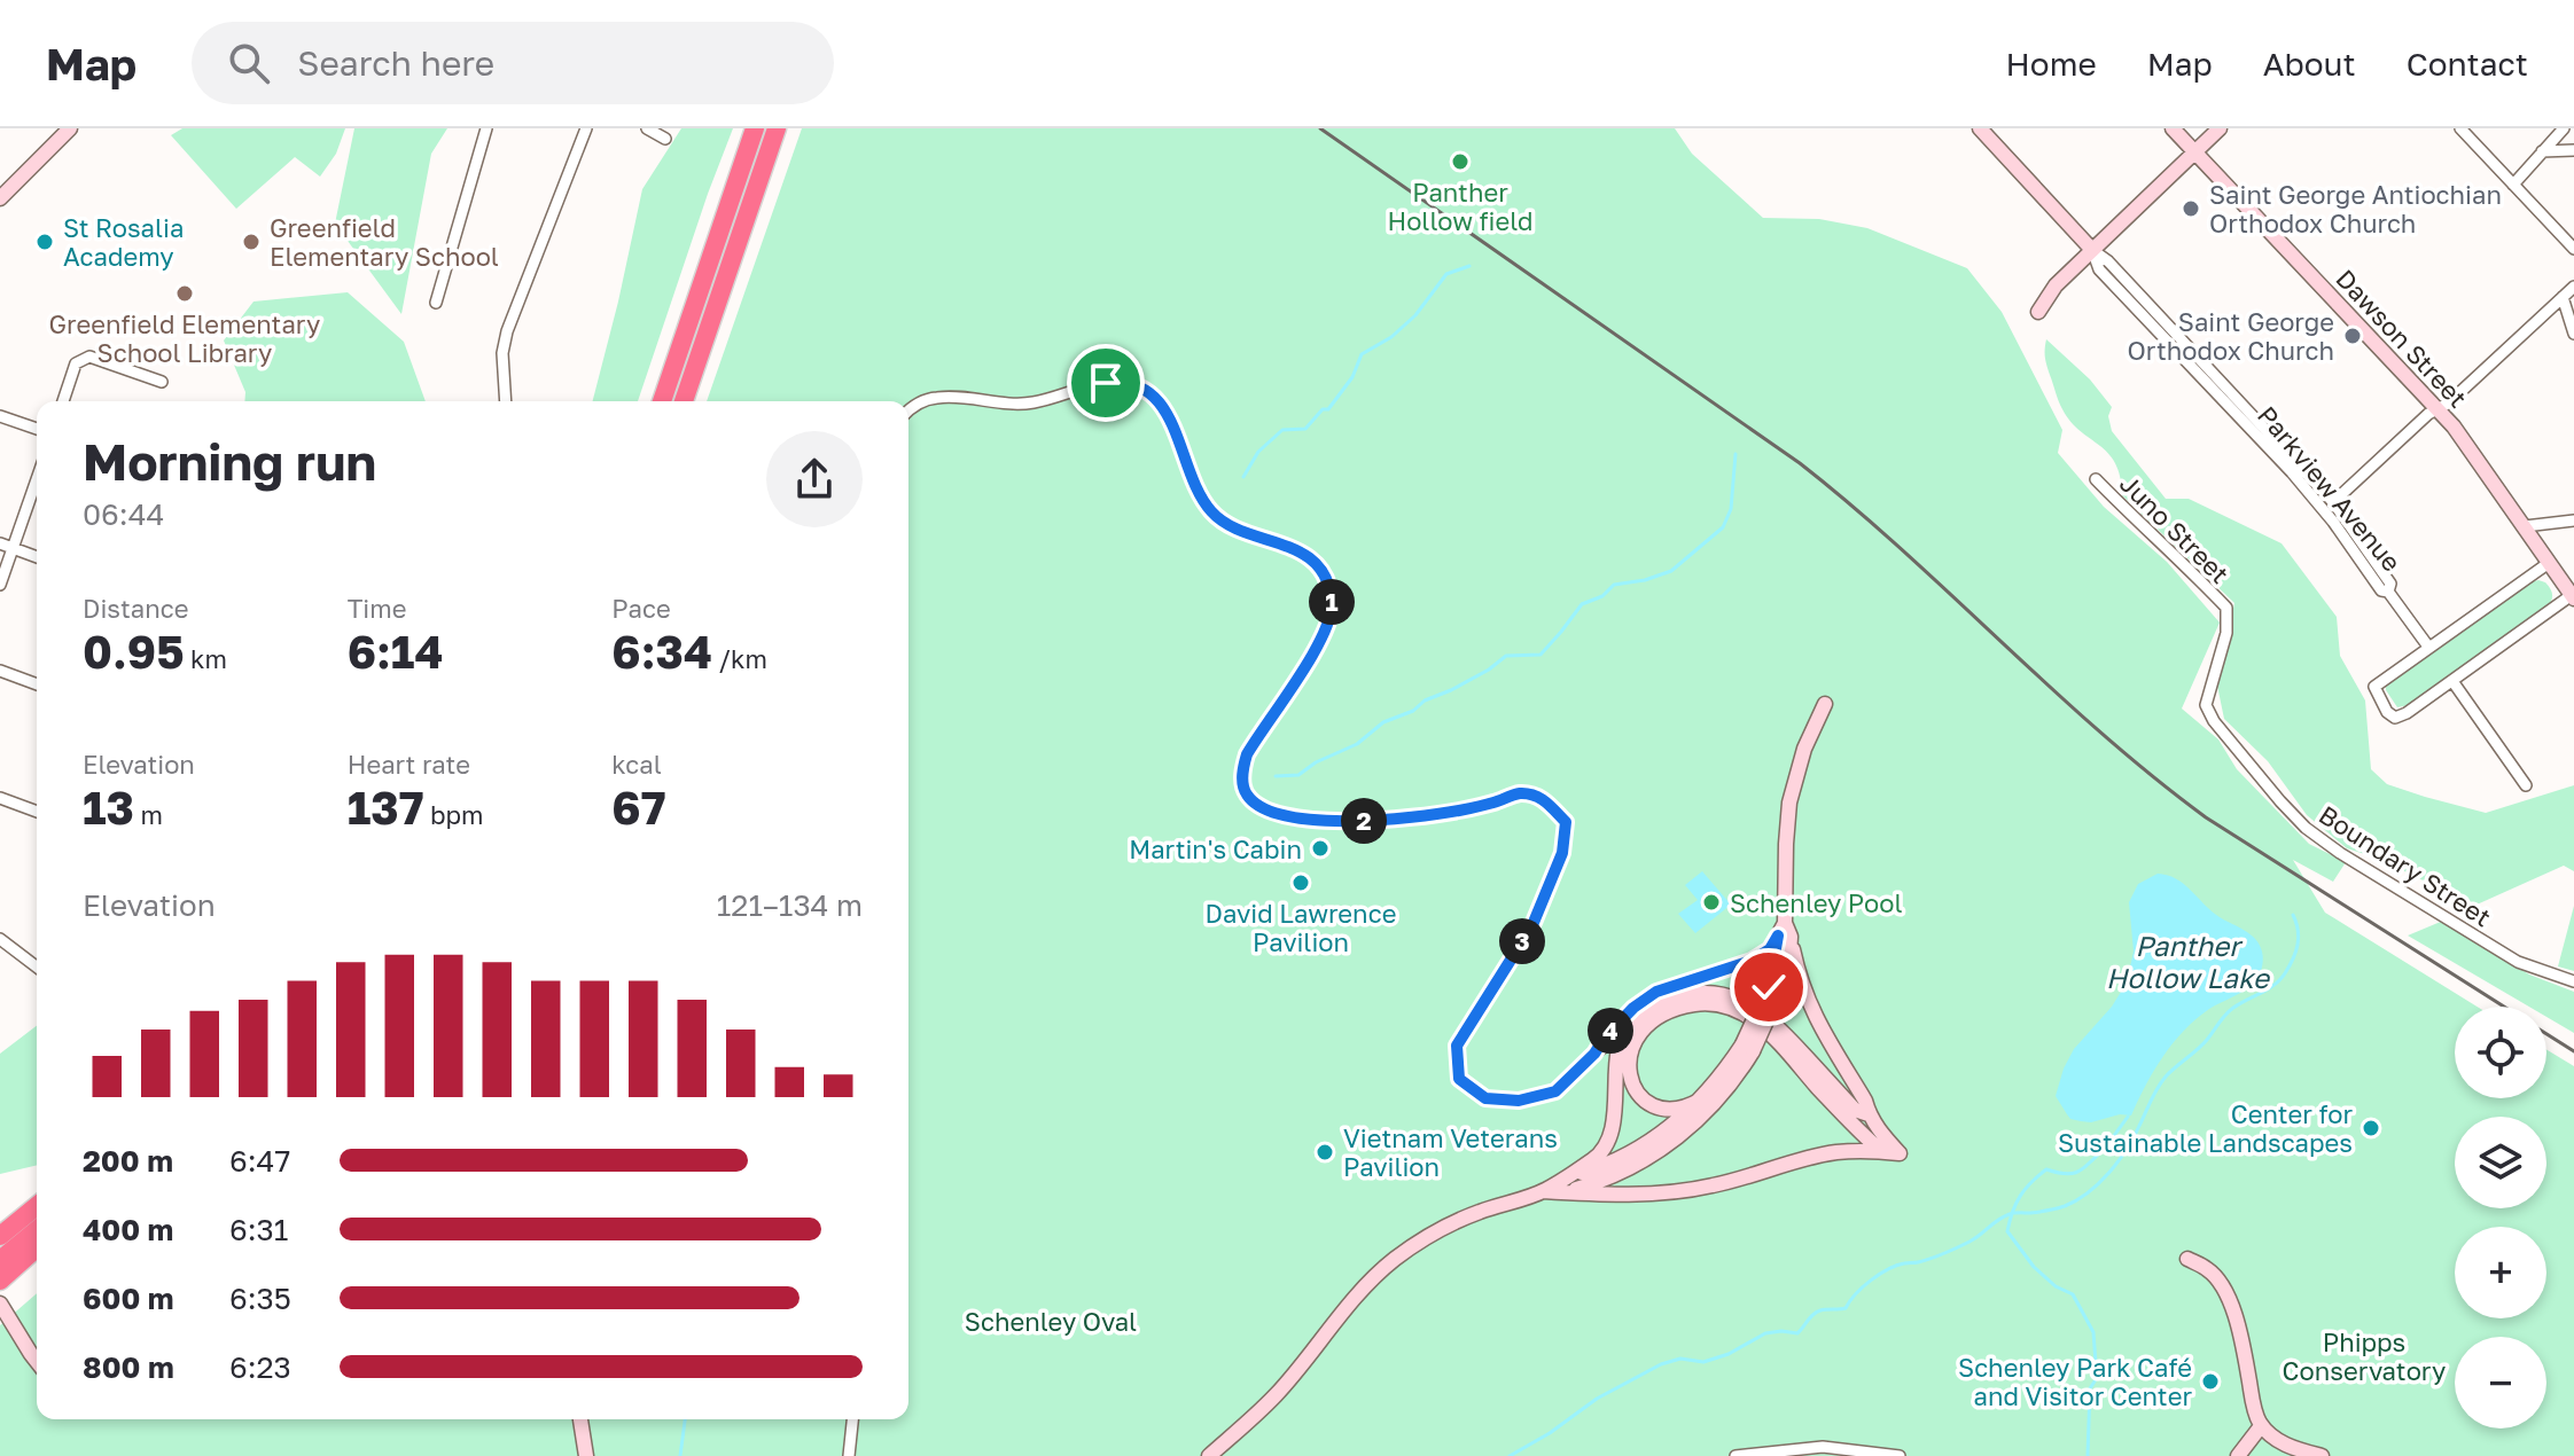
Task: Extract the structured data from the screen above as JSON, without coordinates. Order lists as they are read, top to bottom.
{
  "streets": {
    "main road": ["Dawson Street", "Parkview Avenue"],
    "street": ["Juno Street", "Boundary Street"]
  },
  "crossings": [
    ["Juno Street", "Boundary Street"]
  ],
  "water": ["Panther Hollow Lake"],
  "parks": ["Schenley Oval", "Phipps Conservatory"],
  "places": [
    "Panther Hollow field",
    "Saint George Antiochian Orthodox Church",
    "St Rosalia Academy",
    "Greenfield Elementary School",
    "Greenfield Elementary School Library",
    "Saint George Orthodox Church",
    "Martin's Cabin",
    "David Lawrence Pavilion",
    "Schenley Pool",
    "Center for Sustainable Landscapes",
    "Vietnam Veterans Pavilion",
    "Schenley Park Café and Visitor Center"
  ],
  "page": {
    "header": "Map",
    "search": "Search here",
    "nav": [
      "Home",
      "Map",
      "About",
      "Contact"
    ],
    "heading": ["Morning run", "06:44"],
    "stats": [
      ["Distance", "0.95 km"],
      ["Time", "6:14"],
      ["Pace", "6:34 /km"],
      ["Elevation", "13 m"],
      ["Heart rate", "137 bpm"],
      ["kcal", "67"]
    ],
    "pins": [
      "1",
      "2",
      "3",
      "4"
    ],
    "chart": ["Elevation", "121–134 m"],
    "map_buttons": ["+", "−"],
    "list": [
      {
        "name": "200 m",
        "note": "6:47"
      },
      {
        "name": "400 m",
        "note": "6:31"
      },
      {
        "name": "600 m",
        "note": "6:35"
      },
      {
        "name": "800 m",
        "note": "6:23"
      }
    ]
  }
}
